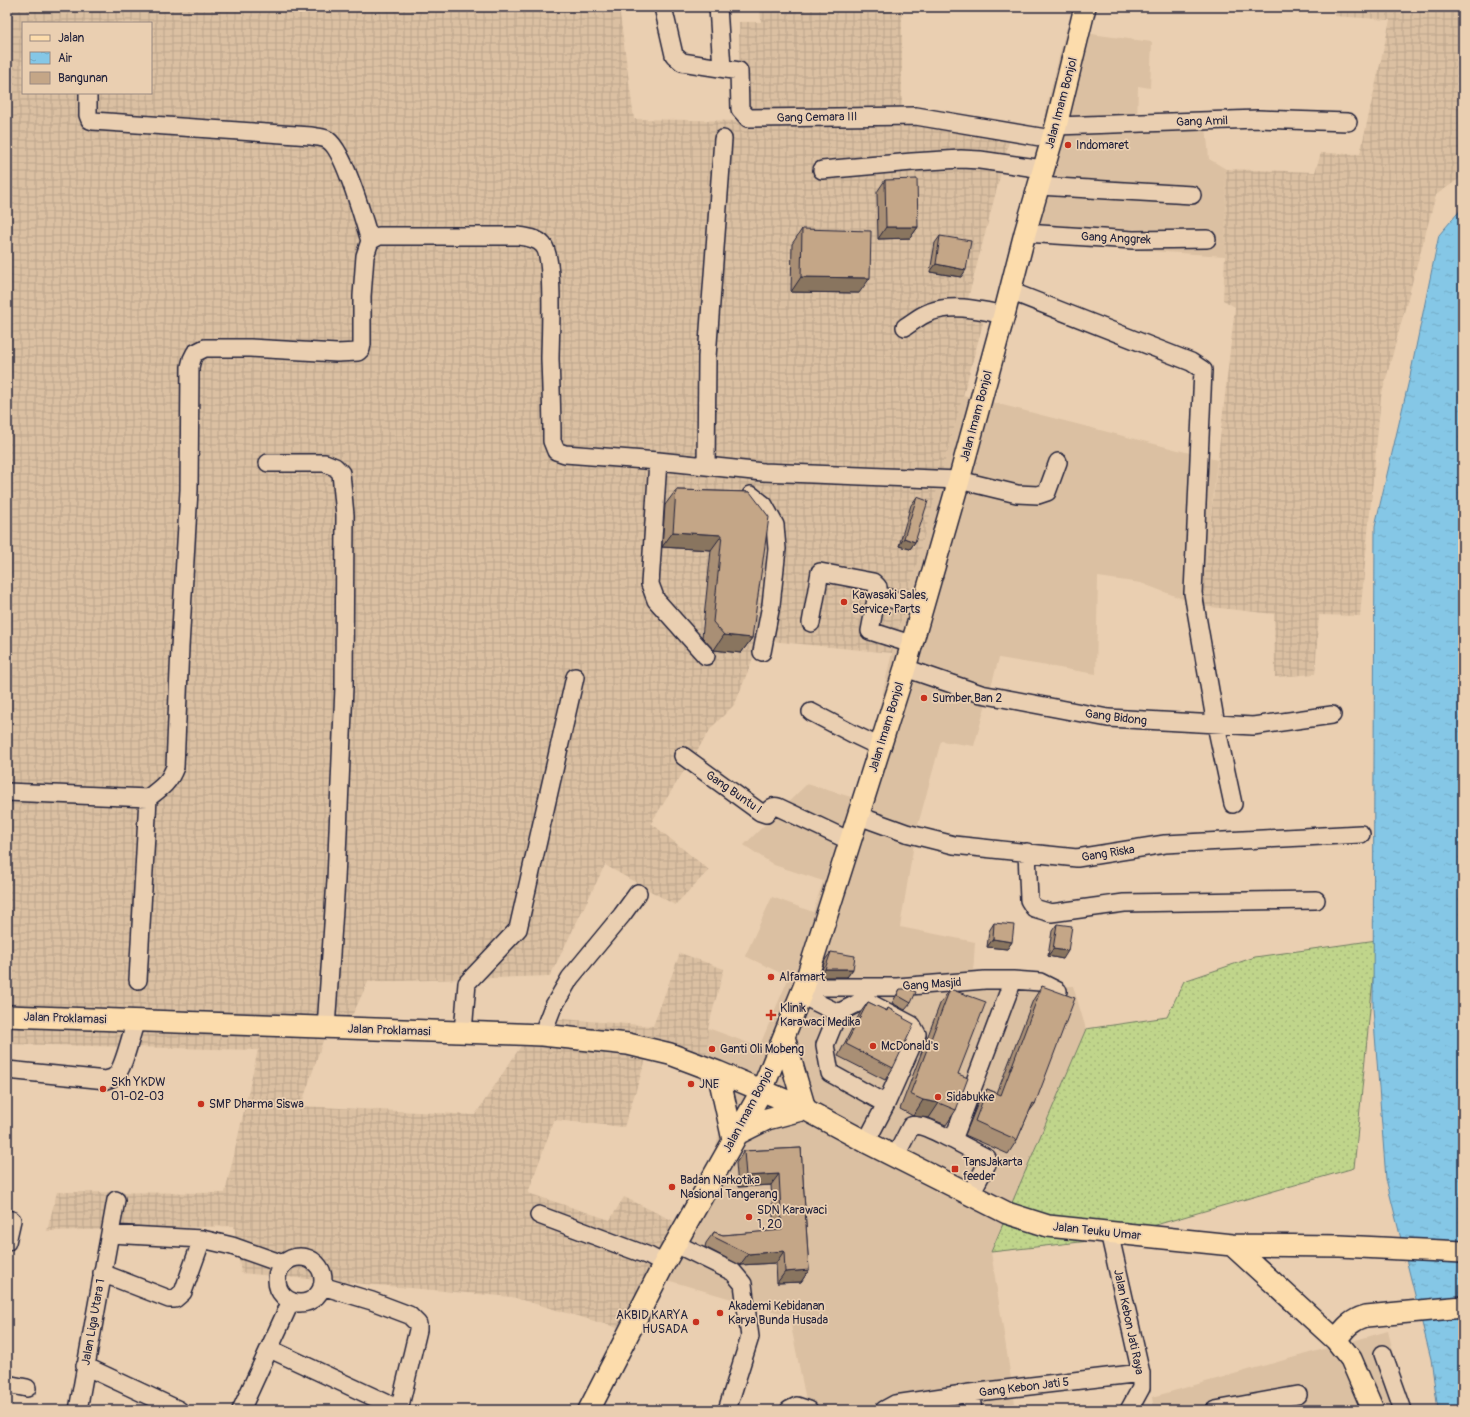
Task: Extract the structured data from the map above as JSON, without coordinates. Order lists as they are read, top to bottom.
{
  "streets": {
    "main road": ["Jalan Imam Bonjol", "Jalan Proklamasi", "Jalan Teuku Umar"],
    "street": [
      "Gang Cemara III",
      "Gang Amil",
      "Gang Anggrek",
      "Gang Bidong",
      "Gang Buntu I",
      "Gang Riska",
      "Gang Masjid",
      "Jalan Liga Utara 1",
      "Jalan Kebon Jati Raya",
      "Gang Kebon Jati 5"
    ]
  },
  "crossings": [
    ["Jalan Imam Bonjol", "Gang Cemara III"],
    ["Jalan Imam Bonjol", "Gang Amil"],
    ["Jalan Imam Bonjol", "Gang Anggrek"],
    ["Jalan Imam Bonjol", "Gang Bidong"],
    ["Jalan Imam Bonjol", "Gang Buntu I"],
    ["Jalan Imam Bonjol", "Gang Riska"],
    ["Jalan Imam Bonjol", "Gang Masjid"],
    ["Jalan Imam Bonjol", "Jalan Proklamasi"],
    ["Jalan Imam Bonjol", "Jalan Teuku Umar"],
    ["Gang Cemara III", "Gang Amil"],
    ["Jalan Proklamasi", "Jalan Teuku Umar"],
    ["Jalan Teuku Umar", "Jalan Kebon Jati Raya"],
    ["Jalan Kebon Jati Raya", "Gang Kebon Jati 5"]
  ],
  "places": {
    "other": [
      "Indomaret",
      "Kawasaki Sales, Service, Parts",
      "Sumber Ban 2",
      "Alfamart",
      "McDonald's",
      "Ganti Oli Mobeng",
      "JNE",
      "SKh YKDW 01-02-03",
      "Sidabukke",
      "SMP Dharma Siswa",
      "Badan Narkotika Nasional Tangerang",
      "SDN Karawaci 1, 20",
      "Akademi Kebidanan Karya Bunda Husada",
      "AKBID KARYA HUSADA"
    ],
    "health": ["Klinik Karawaci Medika"],
    "transit": ["TansJakarta feeder"]
  },
  "legend": ["Jalan", "Air", "Bangunan"]
}
